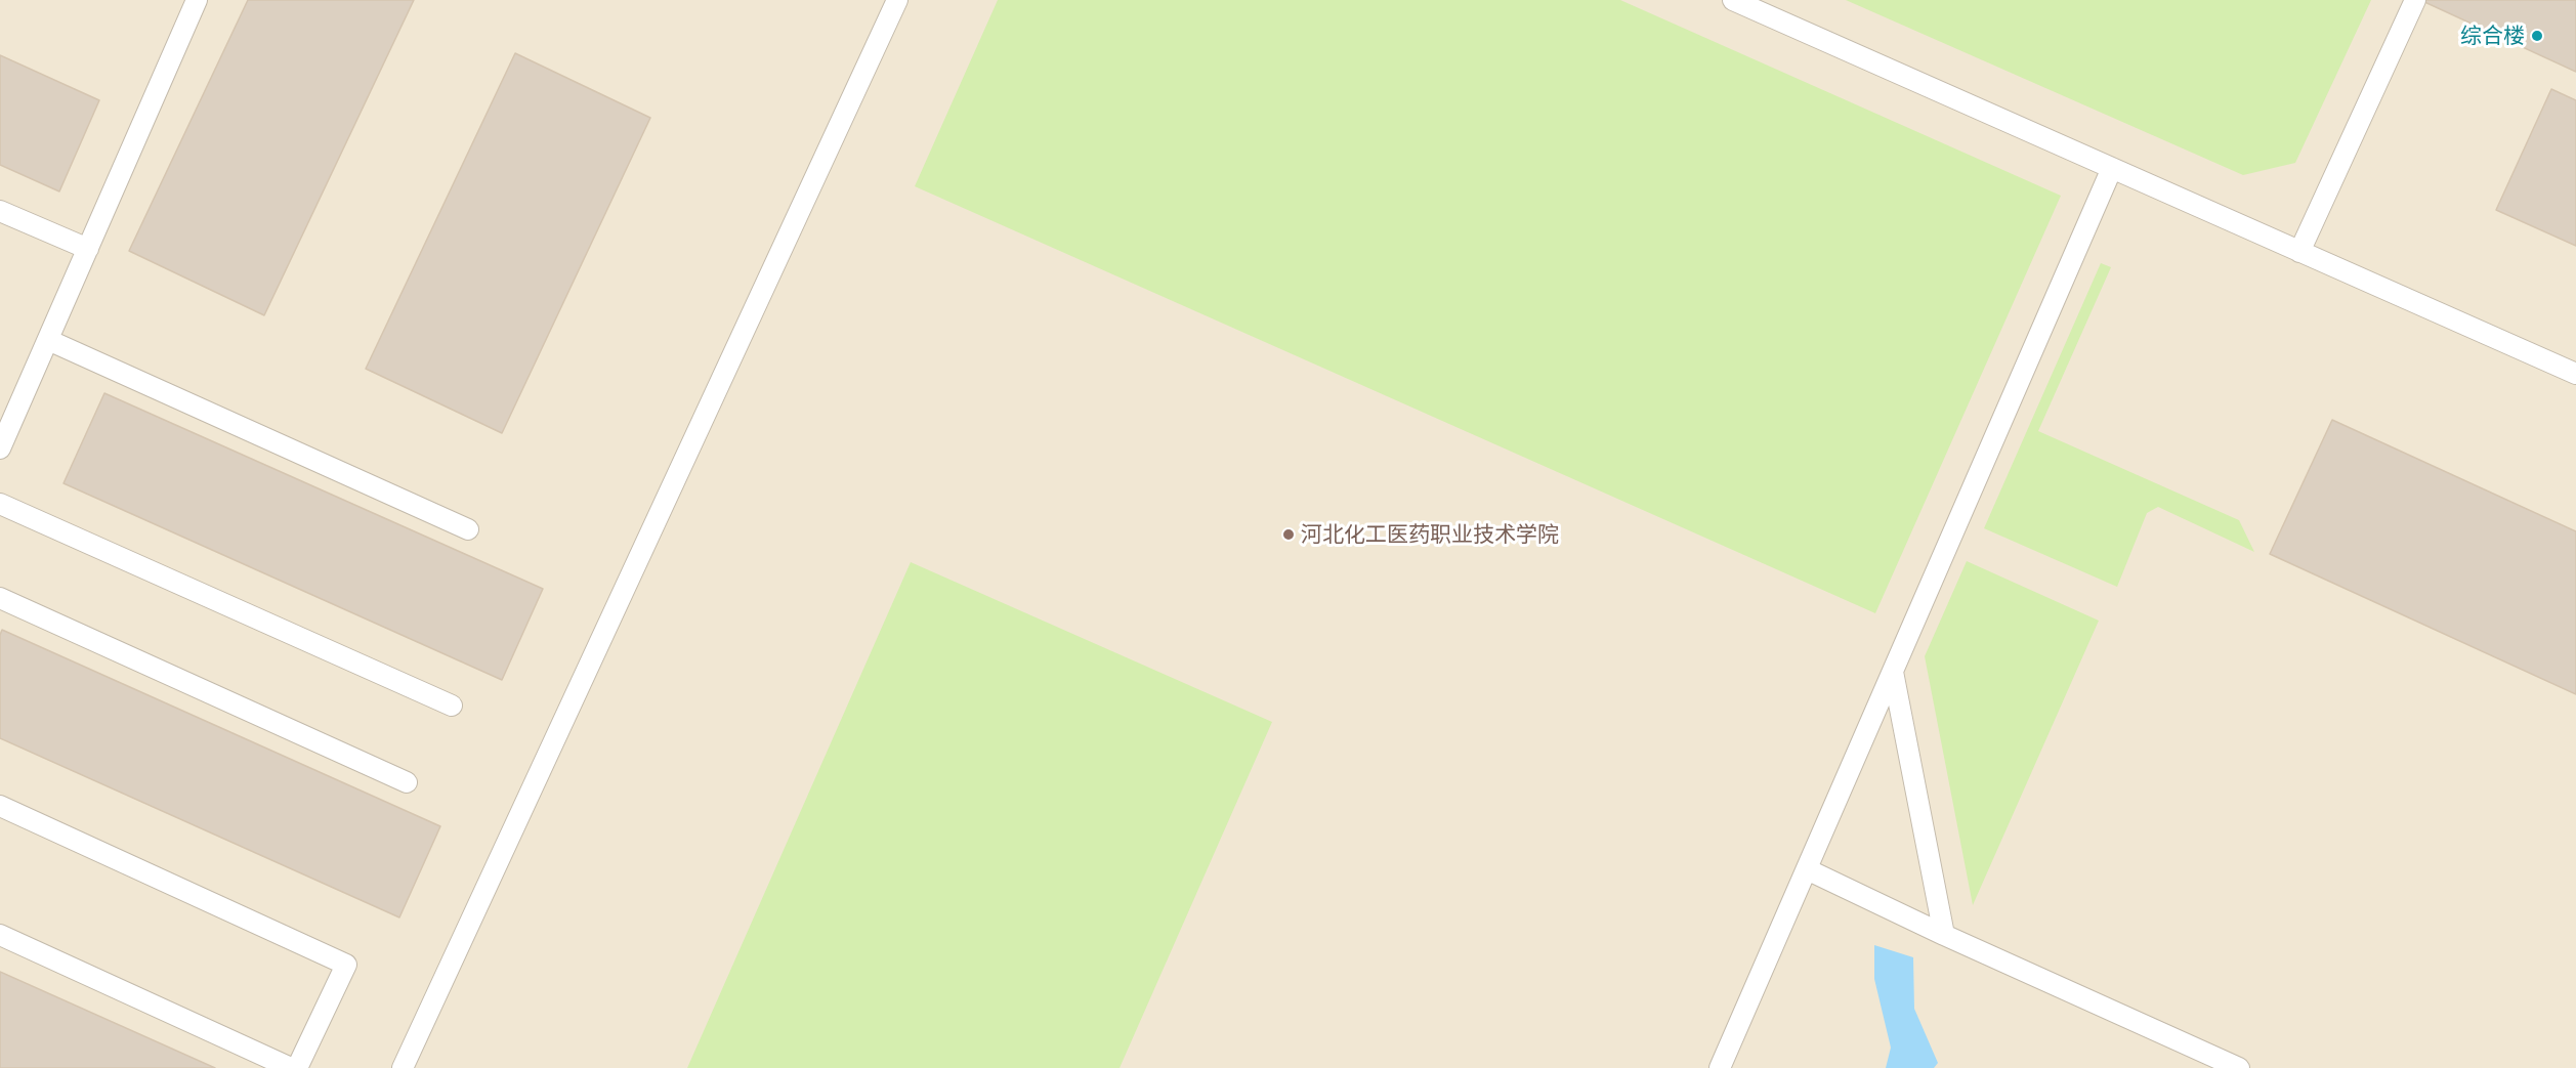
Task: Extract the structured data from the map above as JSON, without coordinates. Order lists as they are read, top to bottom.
{
  "places": ["综合楼", "河北化工医药职业技术学院"]
}
